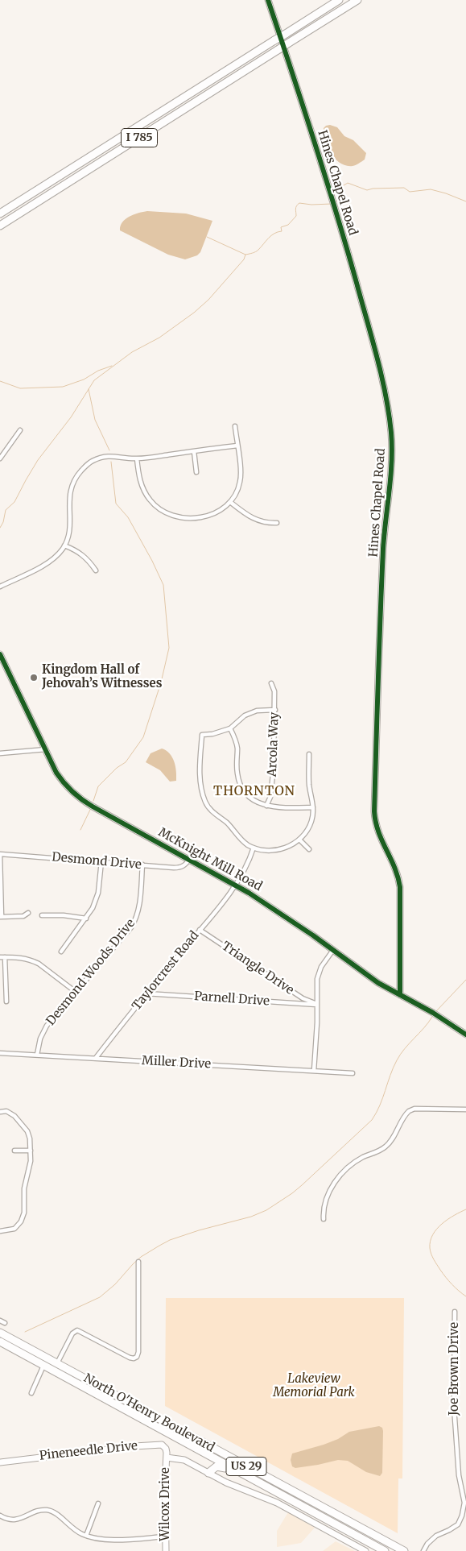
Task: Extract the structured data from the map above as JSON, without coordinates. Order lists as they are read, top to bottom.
{
  "streets": {
    "highway": ["I 785", "North O'Henry Boulevard", "US 29"],
    "street": [
      "Hines Chapel Road",
      "Arcola Way",
      "McKnight Mill Road",
      "Desmond Drive",
      "Triangle Drive",
      "Taylorcrest Road",
      "Desmond Woods Drive",
      "Parnell Drive",
      "Miller Drive",
      "Joe Brown Drive",
      "Pineneedle Drive",
      "Wilcox Drive"
    ]
  },
  "crossings": [
    ["Hines Chapel Road", "McKnight Mill Road"],
    ["McKnight Mill Road", "Desmond Drive"],
    ["McKnight Mill Road", "Taylorcrest Road"],
    ["Desmond Drive", "Desmond Woods Drive"],
    ["Triangle Drive", "Taylorcrest Road"],
    ["Triangle Drive", "Parnell Drive"],
    ["Taylorcrest Road", "Parnell Drive"],
    ["Taylorcrest Road", "Miller Drive"],
    ["Desmond Woods Drive", "Miller Drive"],
    ["North O'Henry Boulevard", "Pineneedle Drive"],
    ["North O'Henry Boulevard", "Wilcox Drive"],
    ["Pineneedle Drive", "Wilcox Drive"]
  ],
  "districts": ["THORNTON"],
  "parks": ["Lakeview Memorial Park"],
  "places": ["Kingdom Hall of Jehovah’s Witnesses"]
}
